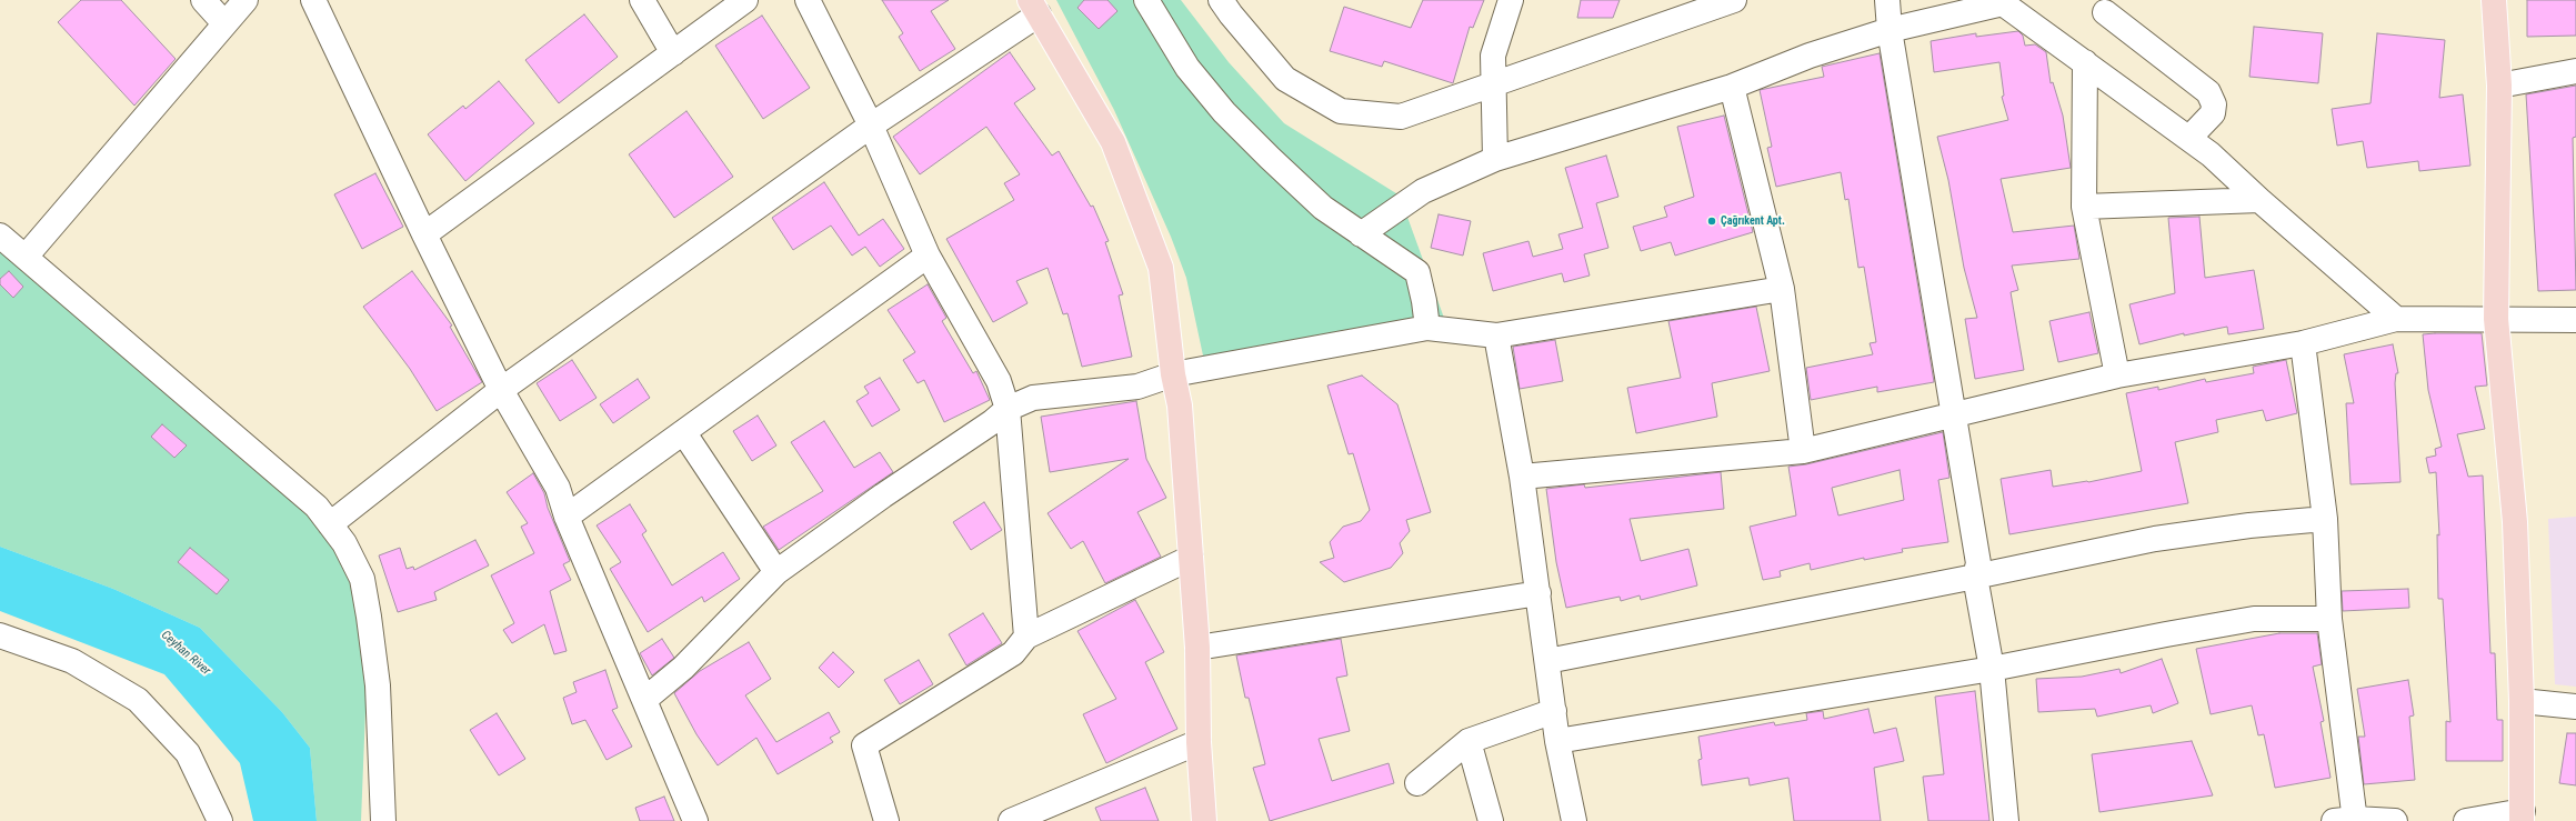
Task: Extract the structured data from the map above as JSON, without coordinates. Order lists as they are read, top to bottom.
{
  "water": ["Ceyhan River"],
  "places": ["Çağrıkent Apt."]
}
